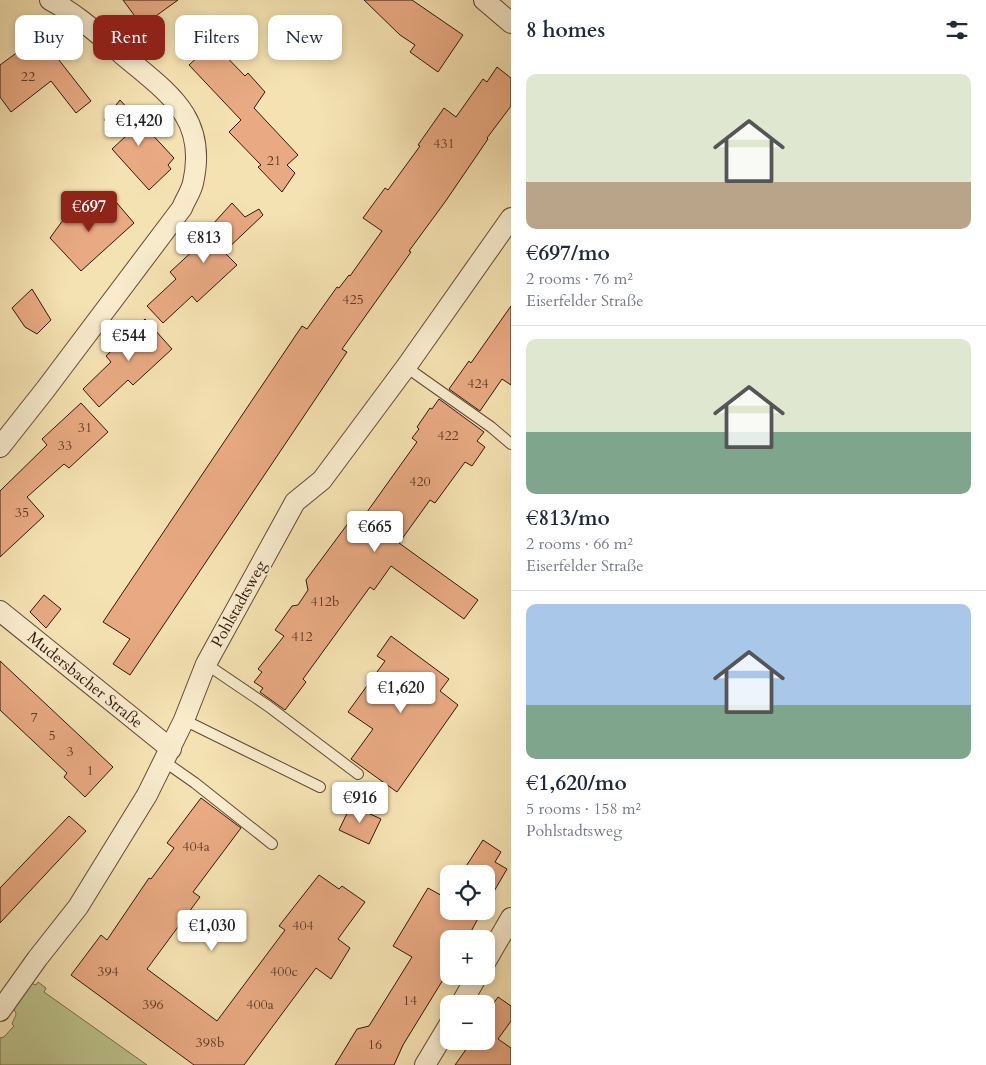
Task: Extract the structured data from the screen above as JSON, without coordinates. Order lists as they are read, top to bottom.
{
  "streets": {
    "street": ["Pohlstadtsweg", "Mudersbacher Straße"]
  },
  "crossings": [
    ["Pohlstadtsweg", "Mudersbacher Straße"]
  ],
  "house_numbers": [
    "22",
    "431",
    "21",
    "425",
    "424",
    "31",
    "422",
    "33",
    "420",
    "35",
    "412b",
    "412",
    "7",
    "5",
    "3",
    "1",
    "404a",
    "404",
    "394",
    "400c",
    "14",
    "396",
    "400a",
    "398b",
    "16"
  ],
  "page": {
    "heading": "8 homes",
    "chip": [
      "Buy",
      "Rent",
      "Filters",
      "New"
    ],
    "list": [
      {
        "name": "€697/mo",
        "note": "2 rooms · 76 m² · Eiserfelder Straße"
      },
      {
        "name": "€813/mo",
        "note": "2 rooms · 66 m² · Eiserfelder Straße"
      },
      {
        "name": "€1,620/mo",
        "note": "5 rooms · 158 m² · Pohlstadtsweg"
      }
    ],
    "price": [
      "€1,420",
      "€697",
      "€813",
      "€544",
      "€665",
      "€1,620",
      "€916",
      "€1,030"
    ],
    "map_buttons": ["+", "−"]
  }
}
